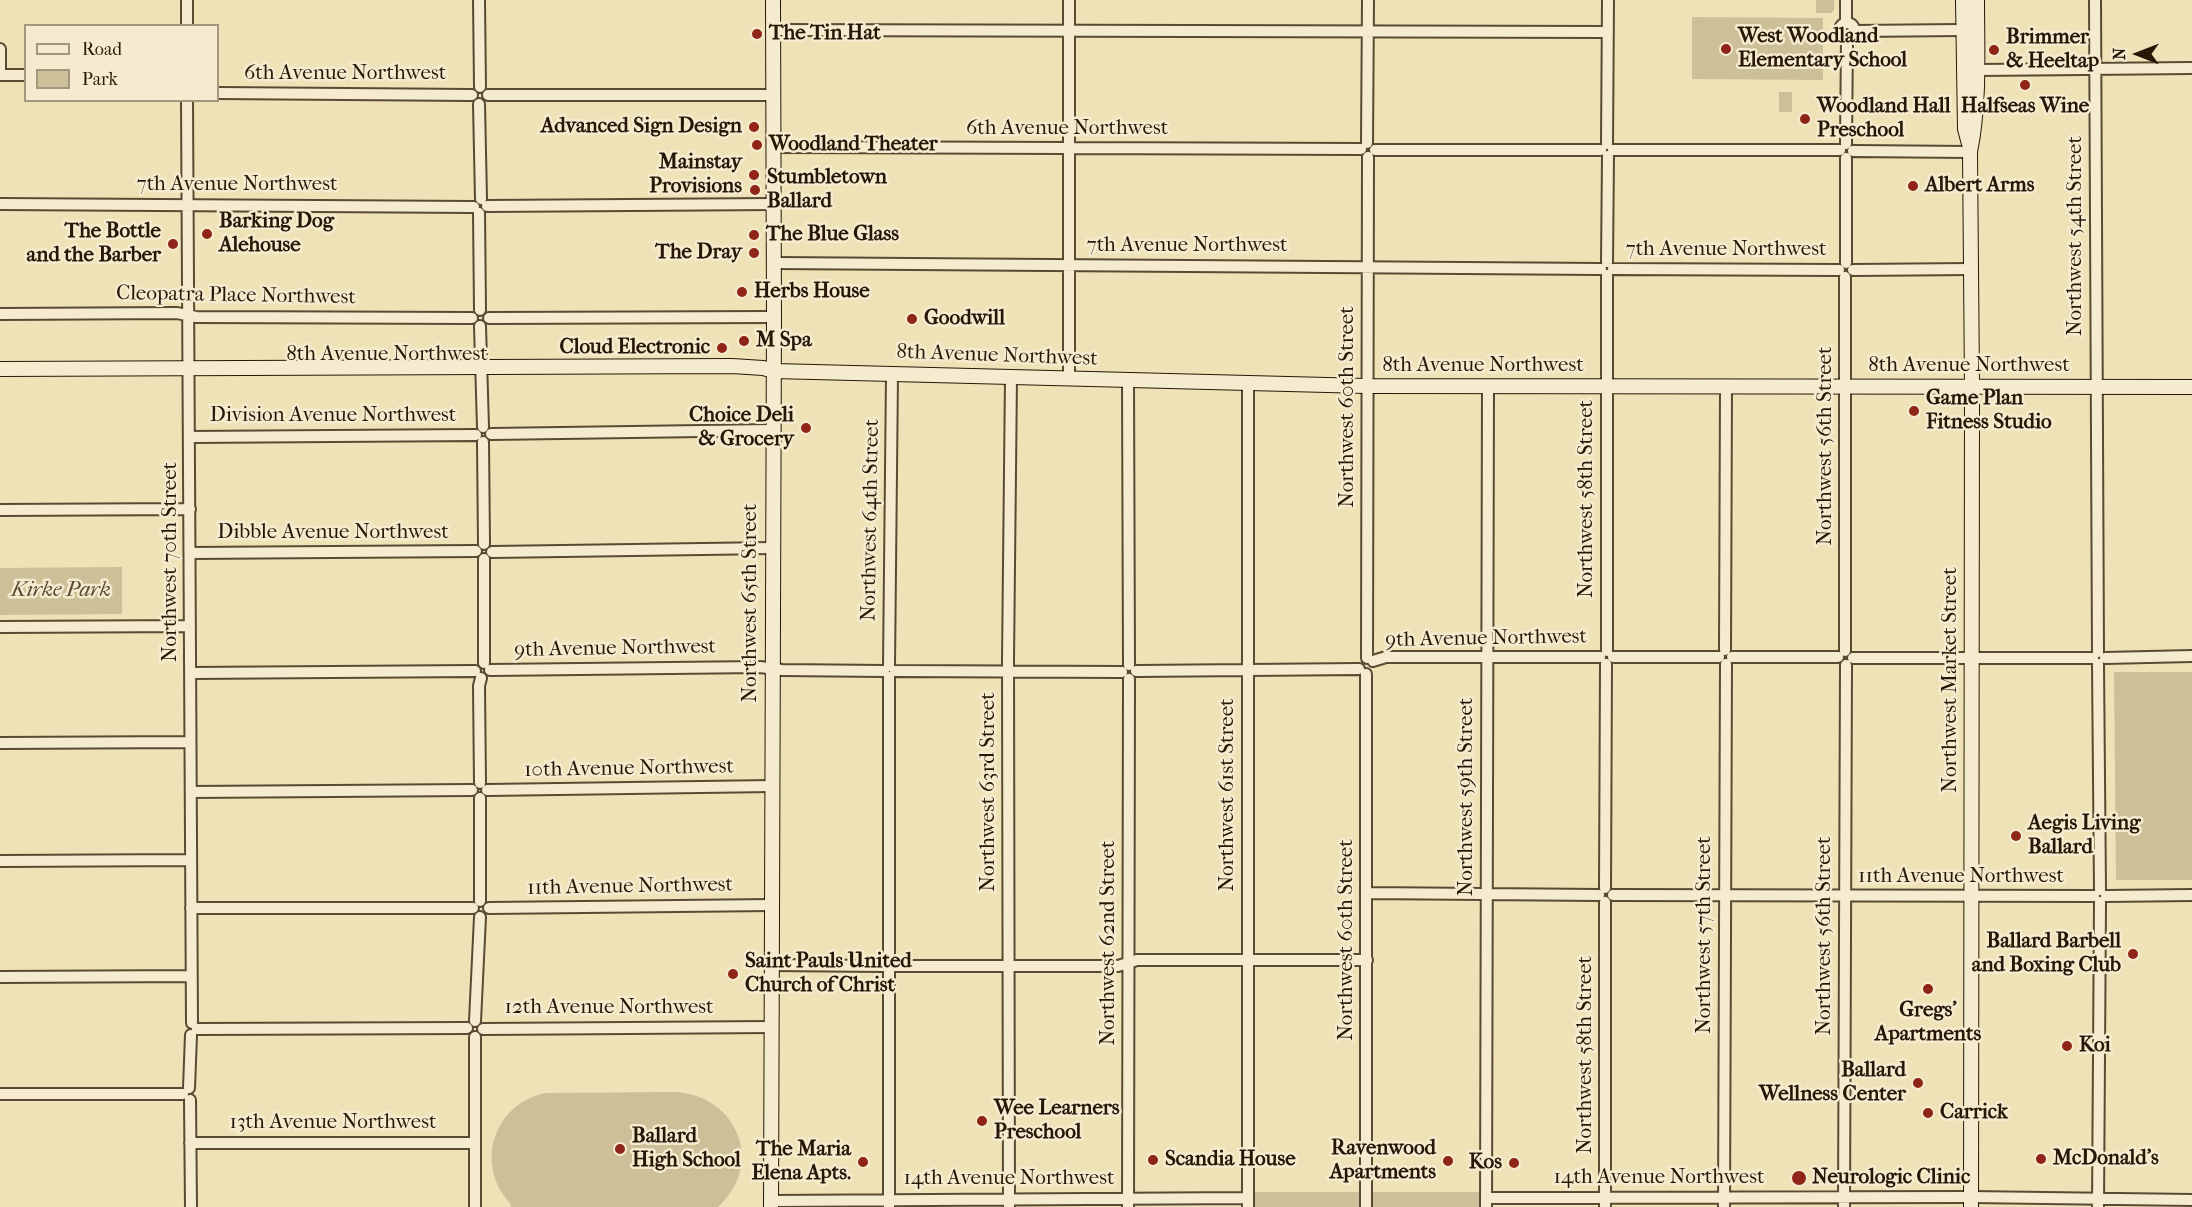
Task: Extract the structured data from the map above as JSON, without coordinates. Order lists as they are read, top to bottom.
{
  "streets": {
    "main road": ["8th Avenue Northwest", "Northwest 65th Street", "Northwest Market Street"],
    "street": [
      "6th Avenue Northwest",
      "7th Avenue Northwest",
      "Northwest 54th Street",
      "Cleopatra Place Northwest",
      "Northwest 60th Street",
      "Division Avenue Northwest",
      "Northwest 56th Street",
      "Northwest 58th Street",
      "Northwest 64th Street",
      "Dibble Avenue Northwest",
      "Northwest 70th Street",
      "9th Avenue Northwest",
      "10th Avenue Northwest",
      "Northwest 63rd Street",
      "Northwest 61st Street",
      "Northwest 59th Street",
      "11th Avenue Northwest",
      "Northwest 57th Street",
      "Northwest 62nd Street",
      "12th Avenue Northwest",
      "13th Avenue Northwest",
      "14th Avenue Northwest"
    ]
  },
  "crossings": [
    ["6th Avenue Northwest", "Northwest 60th Street"],
    ["6th Avenue Northwest", "Northwest 56th Street"],
    ["6th Avenue Northwest", "Northwest 58th Street"],
    ["6th Avenue Northwest", "Northwest 65th Street"],
    ["6th Avenue Northwest", "Northwest Market Street"],
    ["7th Avenue Northwest", "Northwest 60th Street"],
    ["7th Avenue Northwest", "Northwest 56th Street"],
    ["7th Avenue Northwest", "Northwest 58th Street"],
    ["7th Avenue Northwest", "Northwest 70th Street"],
    ["7th Avenue Northwest", "Northwest 65th Street"],
    ["7th Avenue Northwest", "Northwest Market Street"],
    ["Northwest 54th Street", "8th Avenue Northwest"],
    ["Northwest 54th Street", "9th Avenue Northwest"],
    ["Northwest 54th Street", "11th Avenue Northwest"],
    ["Northwest 54th Street", "14th Avenue Northwest"],
    ["Cleopatra Place Northwest", "Northwest 70th Street"],
    ["8th Avenue Northwest", "Northwest 60th Street"],
    ["8th Avenue Northwest", "Northwest 56th Street"],
    ["8th Avenue Northwest", "Northwest 58th Street"],
    ["8th Avenue Northwest", "Northwest 64th Street"],
    ["8th Avenue Northwest", "Northwest 70th Street"],
    ["8th Avenue Northwest", "Northwest 65th Street"],
    ["8th Avenue Northwest", "Northwest Market Street"],
    ["8th Avenue Northwest", "Northwest 63rd Street"],
    ["8th Avenue Northwest", "Northwest 61st Street"],
    ["8th Avenue Northwest", "Northwest 59th Street"],
    ["8th Avenue Northwest", "Northwest 57th Street"],
    ["8th Avenue Northwest", "Northwest 62nd Street"],
    ["Northwest 60th Street", "9th Avenue Northwest"],
    ["Northwest 60th Street", "11th Avenue Northwest"],
    ["Division Avenue Northwest", "Northwest 70th Street"],
    ["Division Avenue Northwest", "Northwest 65th Street"],
    ["Northwest 56th Street", "9th Avenue Northwest"],
    ["Northwest 56th Street", "11th Avenue Northwest"],
    ["Northwest 56th Street", "14th Avenue Northwest"],
    ["Northwest 58th Street", "9th Avenue Northwest"],
    ["Northwest 58th Street", "11th Avenue Northwest"],
    ["Northwest 58th Street", "14th Avenue Northwest"],
    ["Northwest 64th Street", "9th Avenue Northwest"],
    ["Northwest 64th Street", "14th Avenue Northwest"],
    ["Dibble Avenue Northwest", "Northwest 70th Street"],
    ["Dibble Avenue Northwest", "Northwest 65th Street"],
    ["Northwest 70th Street", "10th Avenue Northwest"],
    ["Northwest 70th Street", "12th Avenue Northwest"],
    ["Northwest 70th Street", "13th Avenue Northwest"],
    ["Northwest 65th Street", "9th Avenue Northwest"],
    ["Northwest 65th Street", "10th Avenue Northwest"],
    ["Northwest 65th Street", "11th Avenue Northwest"],
    ["Northwest 65th Street", "12th Avenue Northwest"],
    ["Northwest 65th Street", "14th Avenue Northwest"],
    ["9th Avenue Northwest", "Northwest Market Street"],
    ["9th Avenue Northwest", "Northwest 63rd Street"],
    ["9th Avenue Northwest", "Northwest 61st Street"],
    ["9th Avenue Northwest", "Northwest 59th Street"],
    ["9th Avenue Northwest", "Northwest 57th Street"],
    ["9th Avenue Northwest", "Northwest 62nd Street"],
    ["Northwest Market Street", "11th Avenue Northwest"],
    ["Northwest Market Street", "14th Avenue Northwest"],
    ["Northwest 63rd Street", "14th Avenue Northwest"],
    ["Northwest 61st Street", "14th Avenue Northwest"],
    ["Northwest 59th Street", "11th Avenue Northwest"],
    ["Northwest 59th Street", "14th Avenue Northwest"],
    ["11th Avenue Northwest", "Northwest 57th Street"],
    ["Northwest 57th Street", "14th Avenue Northwest"],
    ["Northwest 62nd Street", "14th Avenue Northwest"]
  ],
  "parks": ["Kirke Park"],
  "places": [
    "The Tin Hat",
    "West Woodland Elementary School",
    "Brimmer & Heeltap",
    "Halfseas Wine",
    "Woodland Hall Preschool",
    "Advanced Sign Design",
    "Woodland Theater",
    "Mainstay Provisions",
    "Albert Arms",
    "Stumbletown Ballard",
    "Barking Dog Alehouse",
    "The Blue Glass",
    "The Bottle and the Barber",
    "The Dray",
    "Herbs House",
    "Goodwill",
    "M Spa",
    "Cloud Electronic",
    "Game Plan Fitness Studio",
    "Choice Deli & Grocery",
    "Aegis Living Ballard",
    "Ballard Barbell and Boxing Club",
    "Saint Pauls United Church of Christ",
    "Gregs' Apartments",
    "Koi",
    "Ballard Wellness Center",
    "Carrick",
    "Wee Learners Preschool",
    "Ballard High School",
    "McDonald's",
    "Scandia House",
    "Ravenwood Apartments",
    "The Maria Elena Apts.",
    "Kos",
    "Neurologic Clinic"
  ],
  "legend": ["Road", "Park"],
  "north": "left"
}
